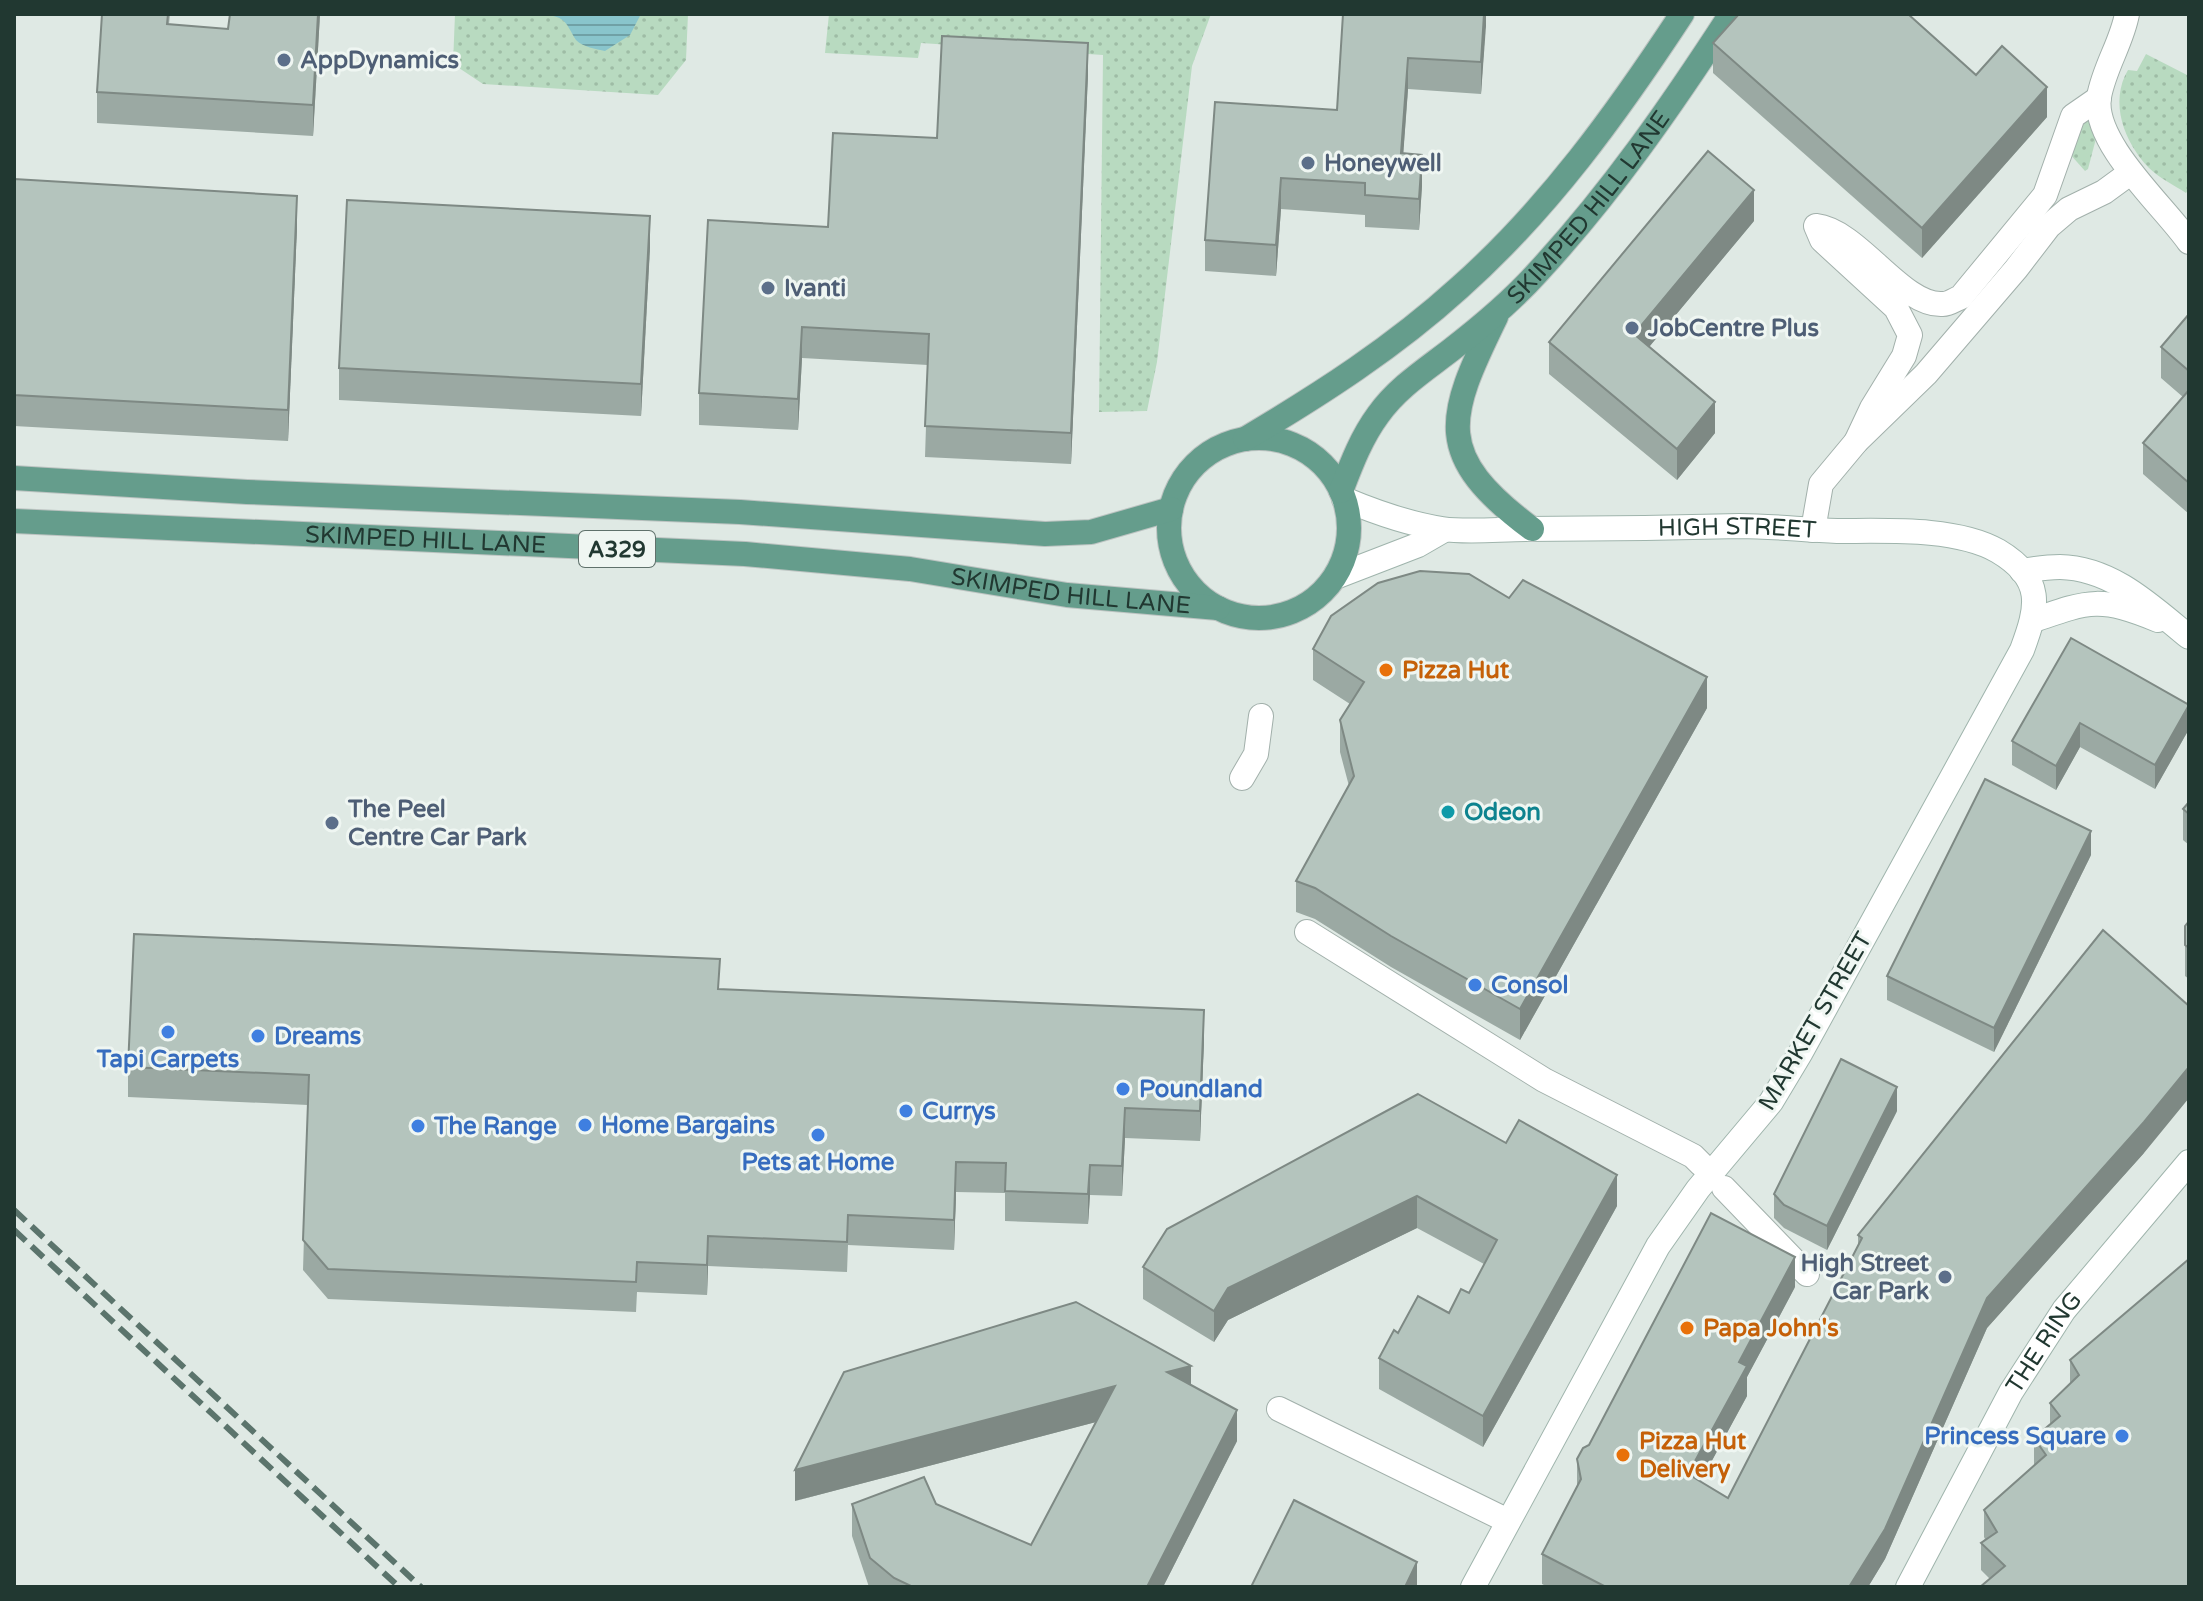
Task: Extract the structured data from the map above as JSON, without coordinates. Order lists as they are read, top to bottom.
{
  "streets": {
    "main road": ["SKIMPED HILL LANE", "A329"],
    "street": ["HIGH STREET", "MARKET STREET", "THE RING"]
  },
  "crossings": [
    ["SKIMPED HILL LANE", "HIGH STREET"]
  ],
  "places": [
    "AppDynamics",
    "Honeywell",
    "Ivanti",
    "JobCentre Plus",
    "Pizza Hut",
    "Odeon",
    "The Peel Centre Car Park",
    "Consol",
    "Tapi Carpets",
    "Dreams",
    "Poundland",
    "Currys",
    "Home Bargains",
    "The Range",
    "Pets at Home",
    "High Street Car Park",
    "Papa John's",
    "Princess Square",
    "Pizza Hut Delivery"
  ]
}
